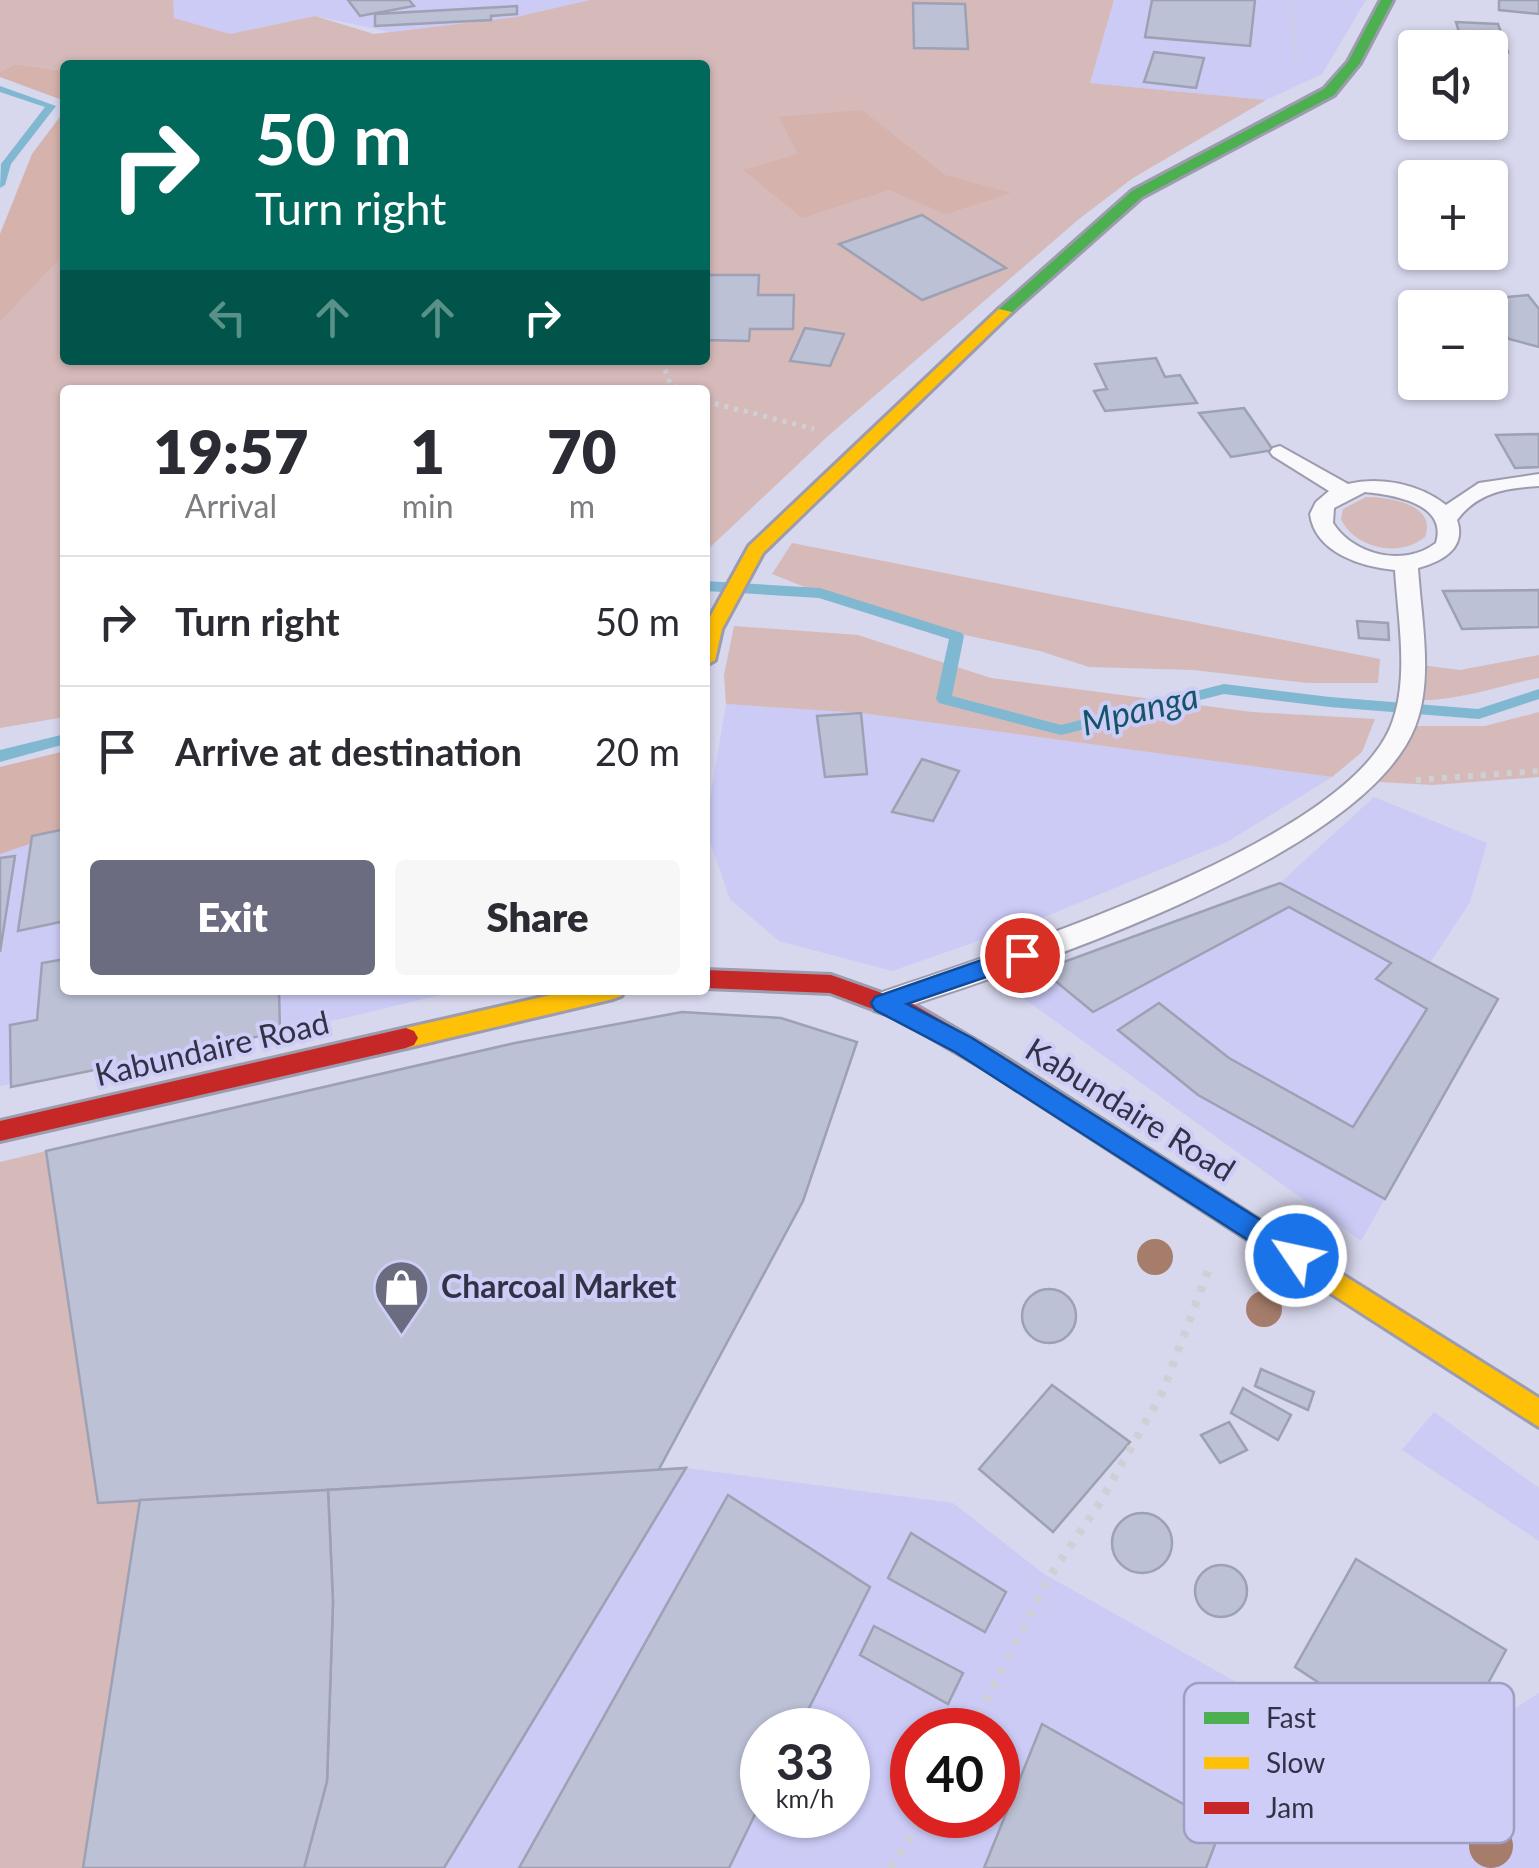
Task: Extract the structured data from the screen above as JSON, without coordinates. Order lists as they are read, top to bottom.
{
  "streets": {
    "street": ["Kabundaire Road"]
  },
  "water": ["Mpanga"],
  "places": {
    "shop": ["Charcoal Market"]
  },
  "legend": ["Fast", "Slow", "Jam"],
  "page": {
    "map_buttons": ["+", "−"],
    "turn": ["50 m", "Turn right"],
    "eta": [
      "19:57",
      "Arrival",
      "1",
      "min",
      "70",
      "m"
    ],
    "list": [
      {
        "name": "Turn right",
        "value": "50 m"
      },
      {
        "name": "Arrive at destination",
        "value": "20 m"
      }
    ],
    "buttons": ["Exit", "Share"],
    "speed": "33 km/h",
    "limit": "40"
  }
}
